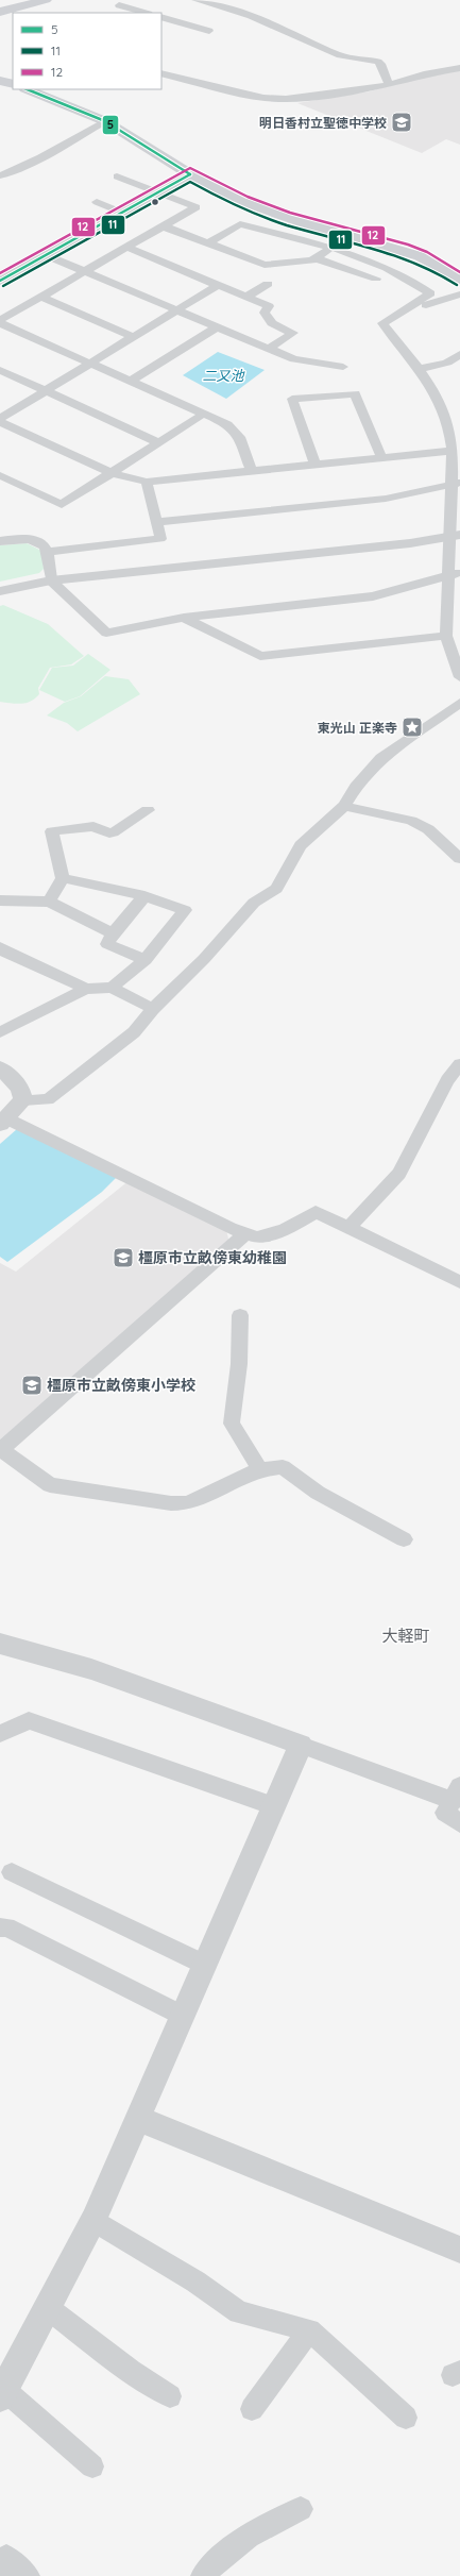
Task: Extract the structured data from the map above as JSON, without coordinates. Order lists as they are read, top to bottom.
{
  "districts": ["大軽町"],
  "water": ["二又池"],
  "places": {
    "school or university": ["明日香村立聖徳中学校", "橿原市立畝傍東幼稚園", "橿原市立畝傍東小学校"],
    "place": ["東光山 正楽寺"]
  },
  "lines": ["transit line 5", "transit line 12", "transit line 11"],
  "legend": ["5", "11", "12"]
}
